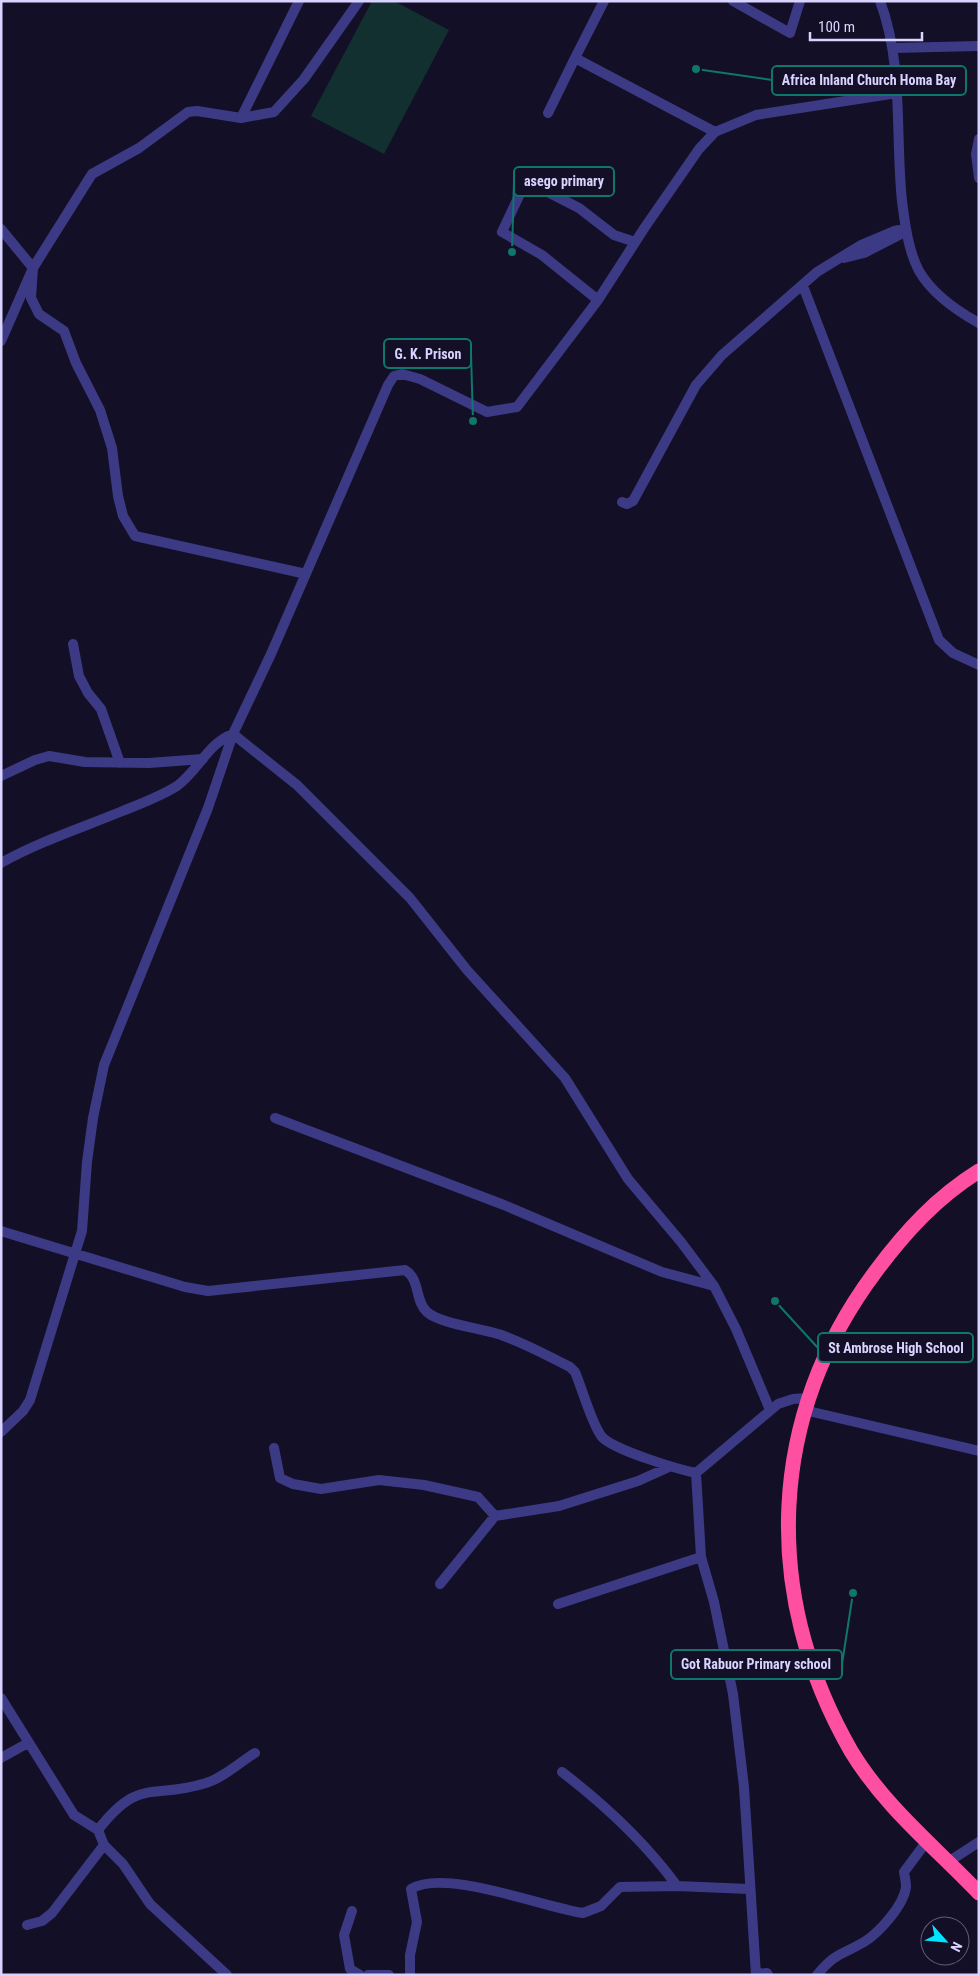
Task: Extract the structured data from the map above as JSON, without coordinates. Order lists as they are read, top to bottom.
{
  "places": [
    "Africa Inland Church Homa Bay",
    "asego primary",
    "G. K. Prison",
    "St Ambrose High School",
    "Got Rabuor Primary school"
  ],
  "scale_bar": "100 m",
  "north": "bottom right"
}
